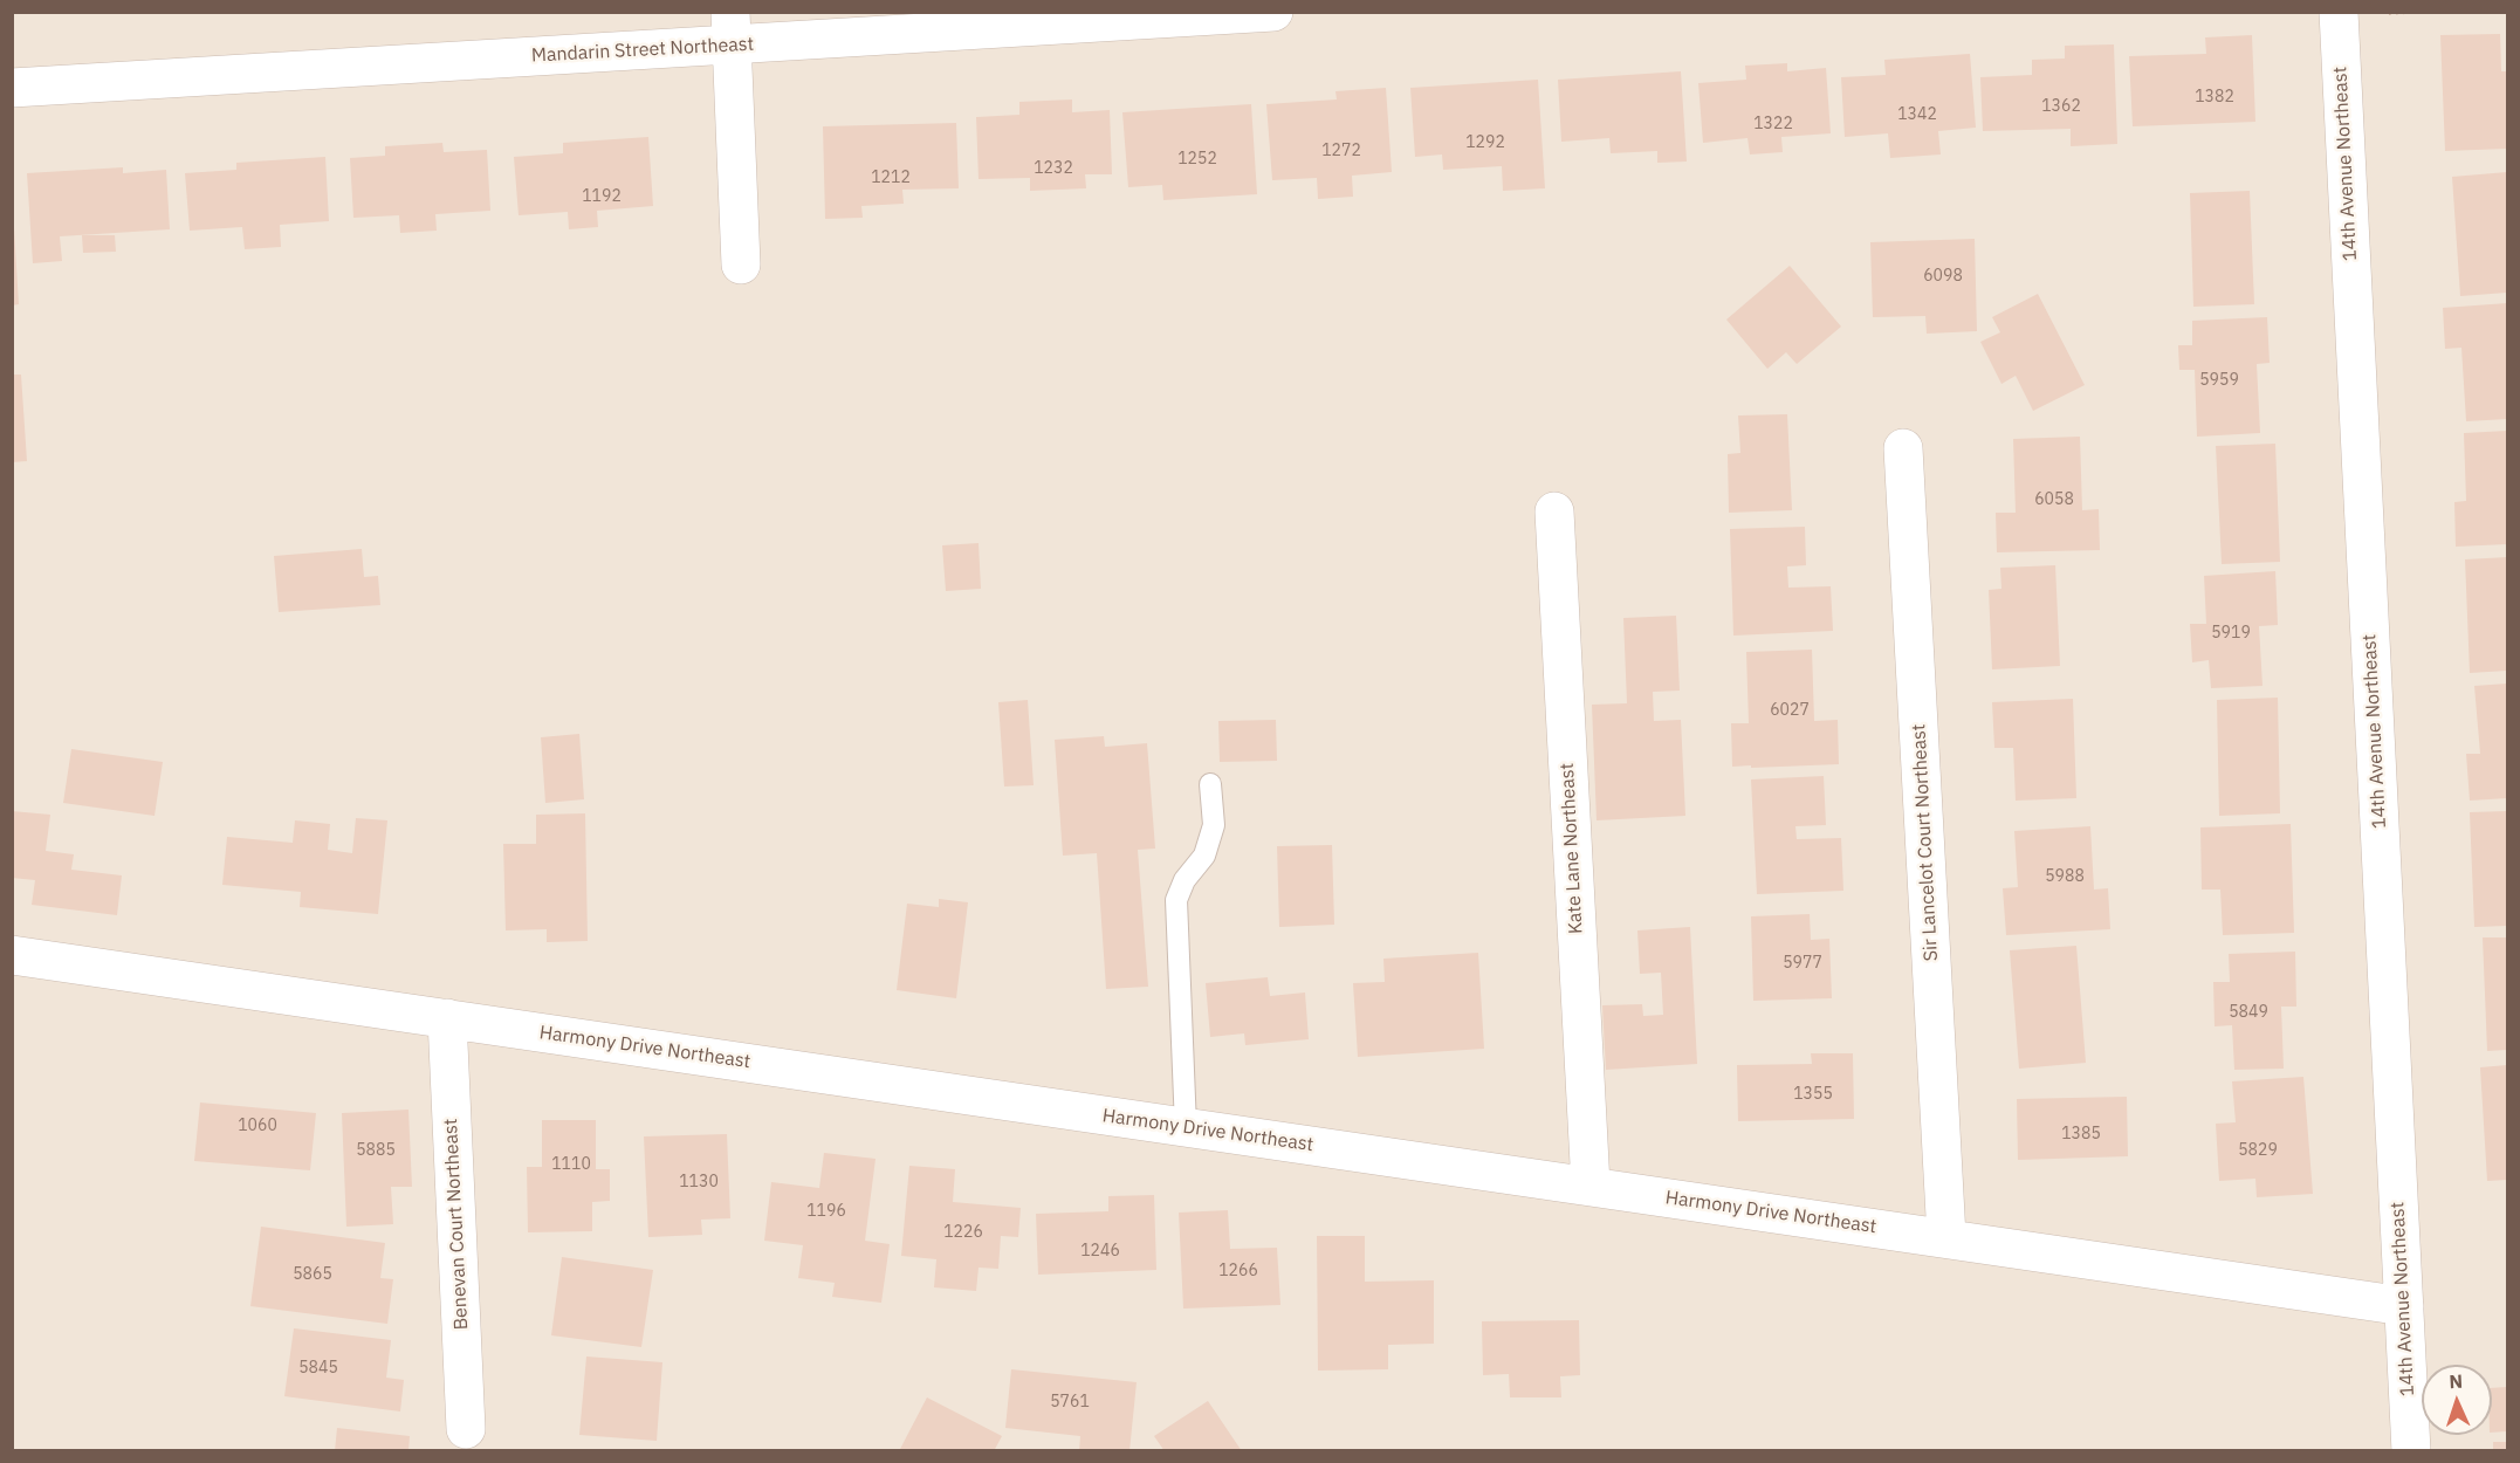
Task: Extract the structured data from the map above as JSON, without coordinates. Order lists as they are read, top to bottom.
{
  "streets": {
    "street": [
      "Mandarin Street Northeast",
      "14th Avenue Northeast",
      "Sir Lancelot Court Northeast",
      "Kate Lane Northeast",
      "Harmony Drive Northeast",
      "Benevan Court Northeast"
    ]
  },
  "crossings": [
    ["14th Avenue Northeast", "Harmony Drive Northeast"],
    ["Sir Lancelot Court Northeast", "Harmony Drive Northeast"],
    ["Kate Lane Northeast", "Harmony Drive Northeast"],
    ["Harmony Drive Northeast", "Benevan Court Northeast"]
  ],
  "house_numbers": [
    "1382",
    "1362",
    "1342",
    "1322",
    "1292",
    "1272",
    "1252",
    "1232",
    "1212",
    "1192",
    "6098",
    "5959",
    "6058",
    "5919",
    "6027",
    "5988",
    "5977",
    "5849",
    "1355",
    "1060",
    "1385",
    "5885",
    "5829",
    "1110",
    "1130",
    "1196",
    "1226",
    "1246",
    "1266",
    "5865",
    "5845",
    "5761"
  ],
  "north": "top"
}
